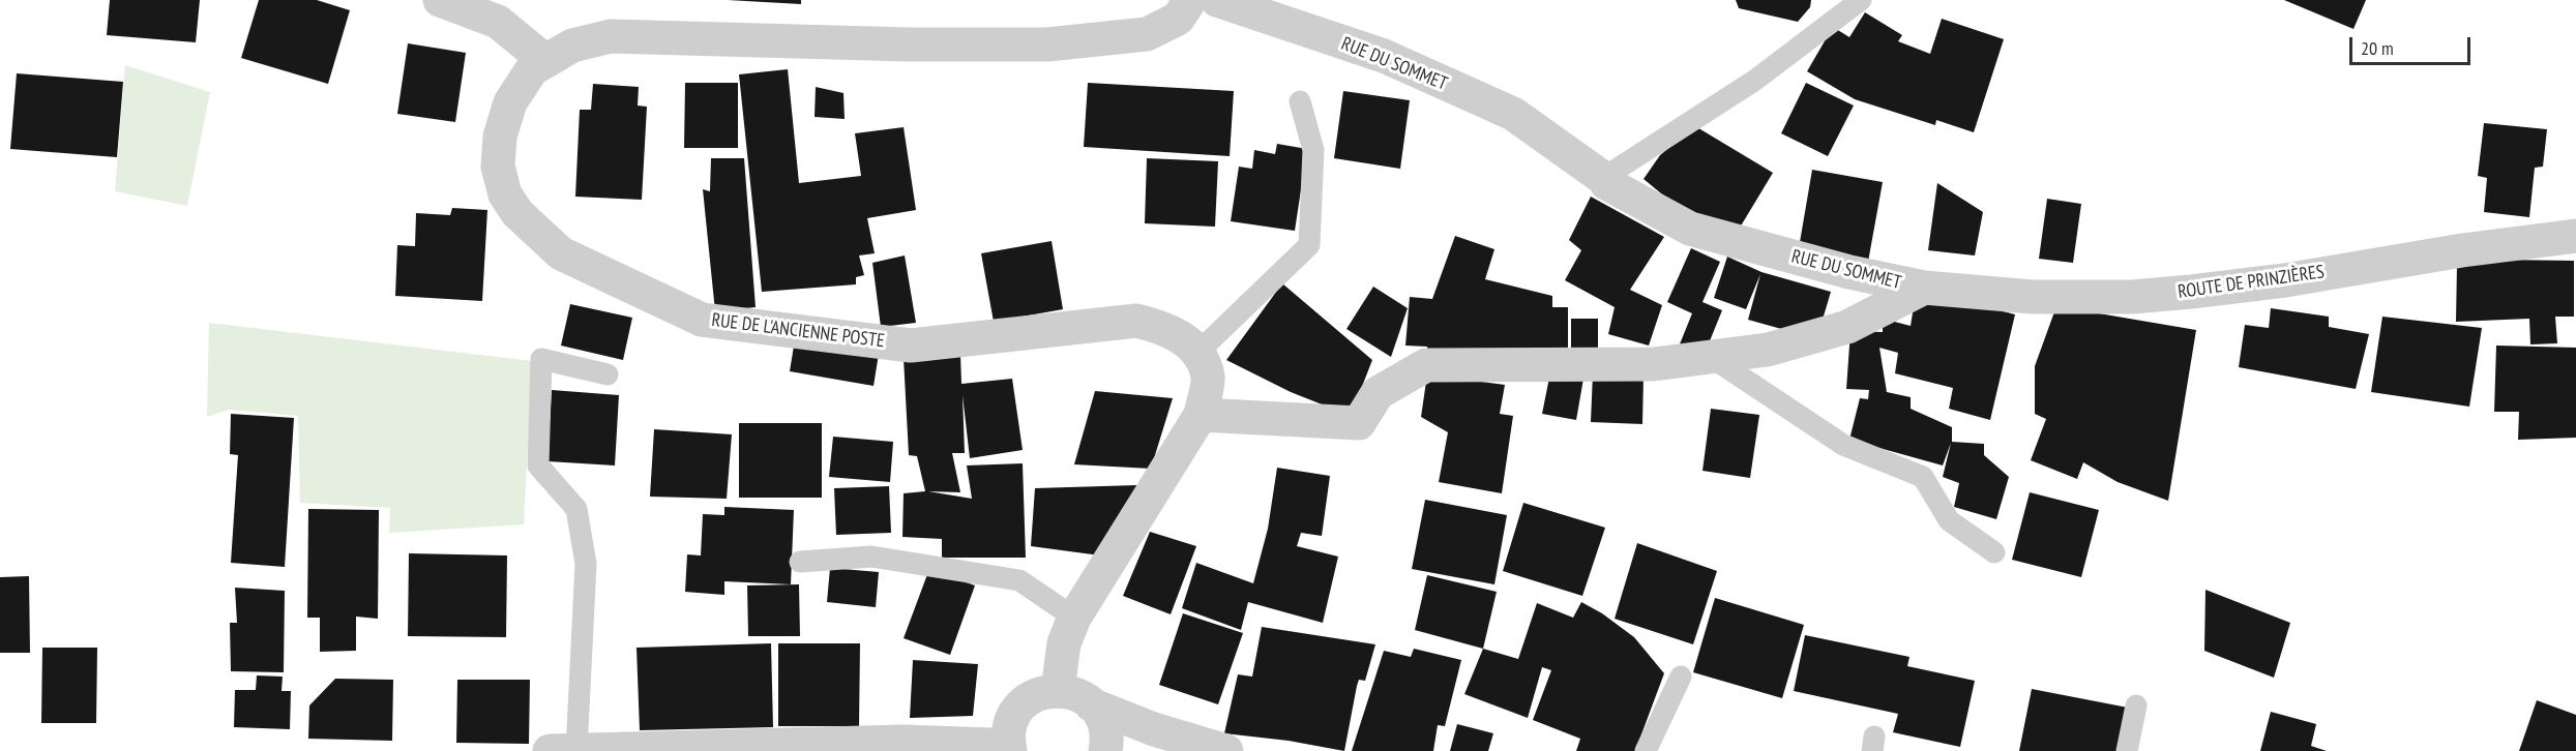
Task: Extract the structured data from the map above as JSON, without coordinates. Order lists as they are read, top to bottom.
{
  "streets": {
    "street": ["RUE DU SOMMET", "ROUTE DE PRINZIÈRES", "RUE DE L'ANCIENNE POSTE"]
  },
  "crossings": [
    ["RUE DU SOMMET", "ROUTE DE PRINZIÈRES"]
  ],
  "scale_bar": "20 m"
}
